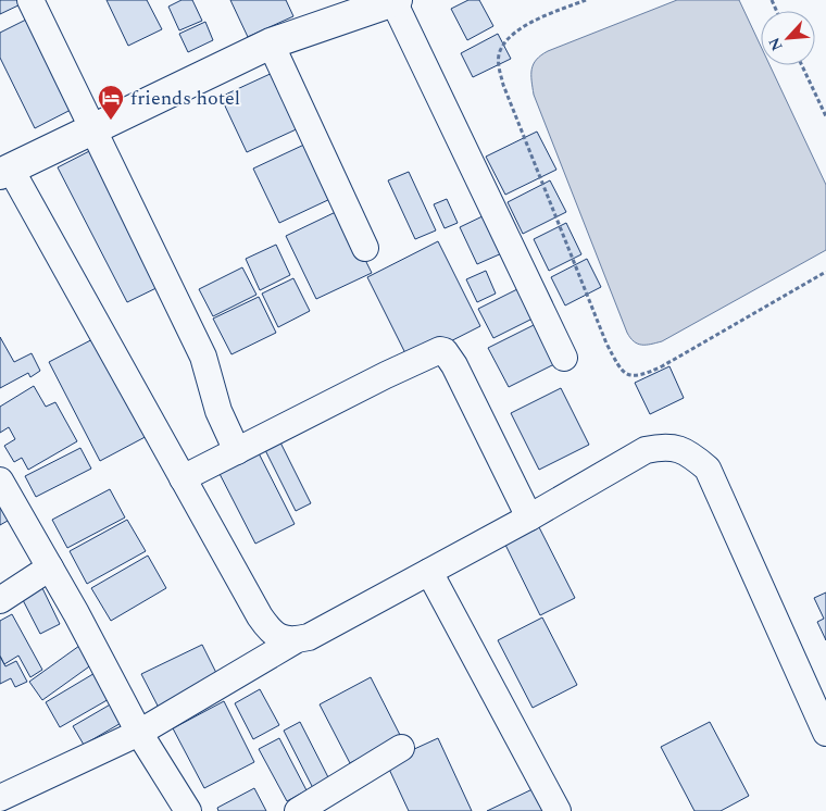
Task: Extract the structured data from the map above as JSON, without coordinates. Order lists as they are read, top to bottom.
{
  "places": {
    "hotel": ["friends hotel"]
  },
  "north": "bottom left"
}
